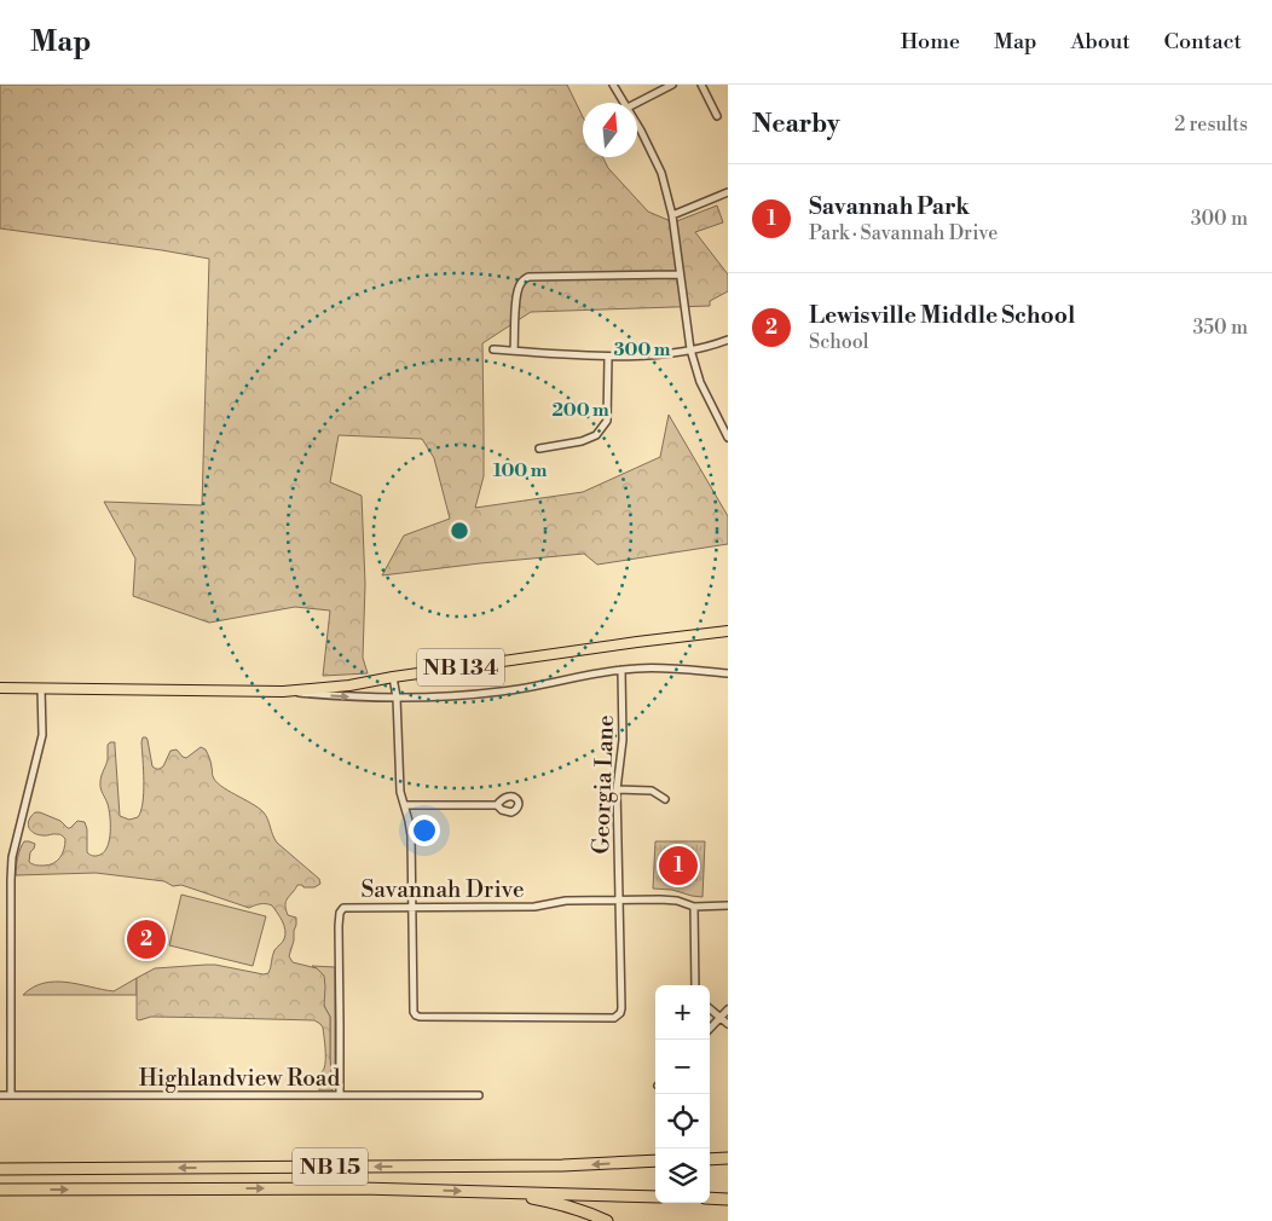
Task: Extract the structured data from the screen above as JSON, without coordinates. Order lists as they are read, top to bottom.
{
  "streets": {
    "highway": ["NB 15"],
    "main road": ["NB 134"],
    "street": ["Georgia Lane", "Savannah Drive", "Highlandview Road"]
  },
  "crossings": [
    ["Georgia Lane", "Savannah Drive"],
    ["Savannah Drive", "Highlandview Road"]
  ],
  "north": "top",
  "page": {
    "header": "Map",
    "nav": [
      "Home",
      "Map",
      "About",
      "Contact"
    ],
    "heading": ["Nearby", "2 results"],
    "list": [
      {
        "mark": "1",
        "name": "Savannah Park",
        "note": "Park · Savannah Drive",
        "value": "300 m"
      },
      {
        "mark": "2",
        "name": "Lewisville Middle School",
        "note": "School",
        "value": "350 m"
      }
    ],
    "pins": ["1", "2"],
    "map_buttons": ["+", "−"]
  },
  "rings": ["300 m", "200 m", "100 m"]
}
